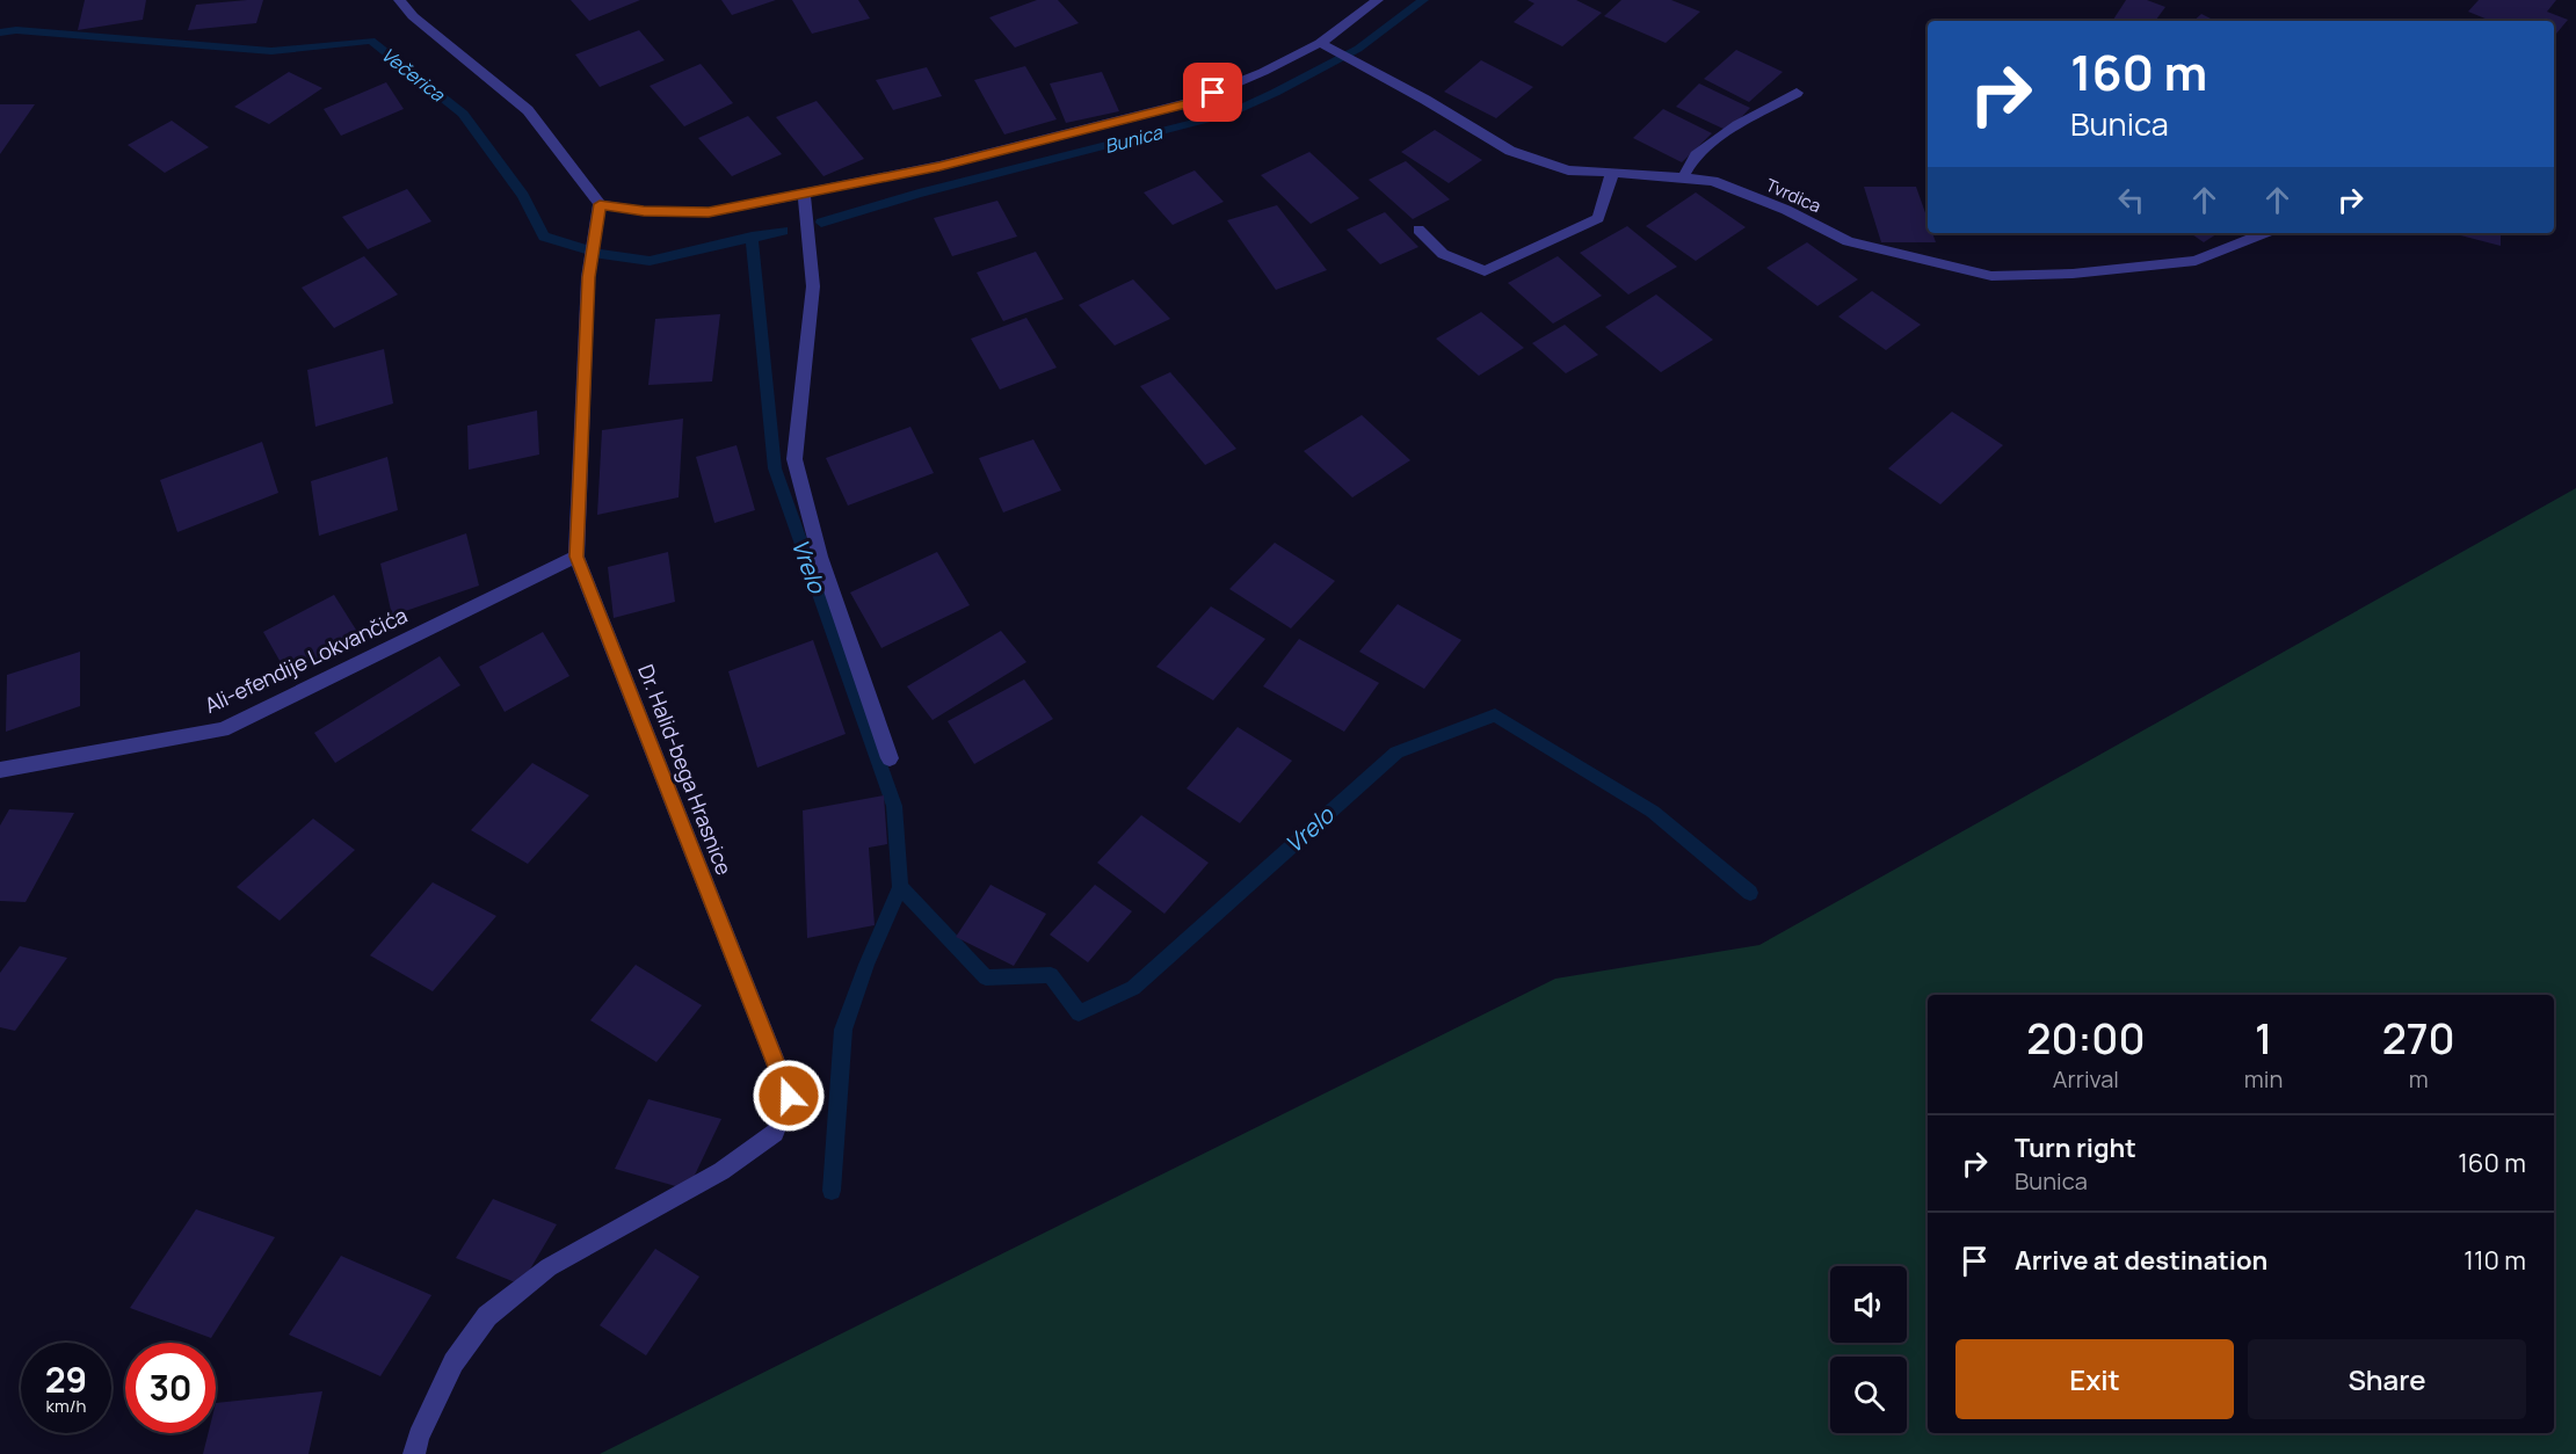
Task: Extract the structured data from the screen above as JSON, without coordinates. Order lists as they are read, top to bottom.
{
  "streets": {
    "street": ["Tvrdica", "Ali-efendije Lokvančića", "Dr. Halid-bega Hrasnice"]
  },
  "crossings": [
    ["Ali-efendije Lokvančića", "Dr. Halid-bega Hrasnice"]
  ],
  "water": ["Večerica", "Bunica", "Vrelo"],
  "page": {
    "turn": ["160 m", "Bunica"],
    "eta": [
      "20:00",
      "Arrival",
      "1",
      "min",
      "270",
      "m"
    ],
    "list": [
      {
        "name": "Turn right",
        "note": "Bunica",
        "value": "160 m"
      },
      {
        "name": "Arrive at destination",
        "value": "110 m"
      }
    ],
    "buttons": ["Exit", "Share"],
    "speed": "29 km/h",
    "limit": "30"
  }
}
